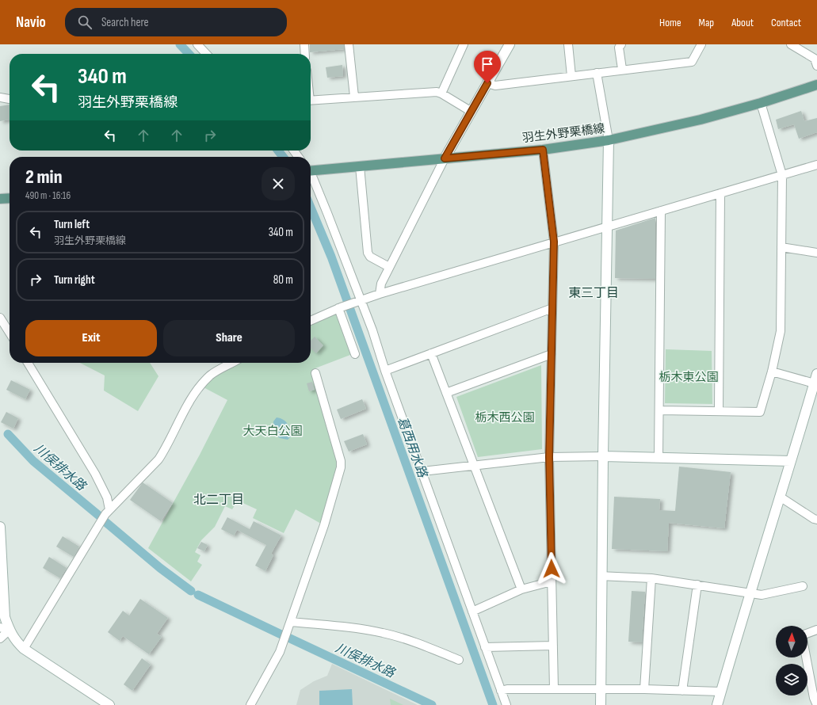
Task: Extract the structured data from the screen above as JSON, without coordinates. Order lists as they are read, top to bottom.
{
  "streets": {
    "main road": ["羽生外野栗橋線"]
  },
  "districts": ["東三丁目", "北二丁目"],
  "water": ["葛西用水路", "川俣排水路"],
  "parks": ["栃木東公園", "栃木西公園", "大天白公園"],
  "north": "top",
  "page": {
    "header": "Navio",
    "search": "Search here",
    "nav": [
      "Home",
      "Map",
      "About",
      "Contact"
    ],
    "turn": ["340 m", "羽生外野栗橋線"],
    "heading": ["2 min", "490 m · 16:16"],
    "list": [
      {
        "name": "Turn left",
        "note": "羽生外野栗橋線",
        "value": "340 m"
      },
      {
        "name": "Turn right",
        "value": "80 m"
      }
    ],
    "buttons": ["Exit", "Share"]
  }
}
